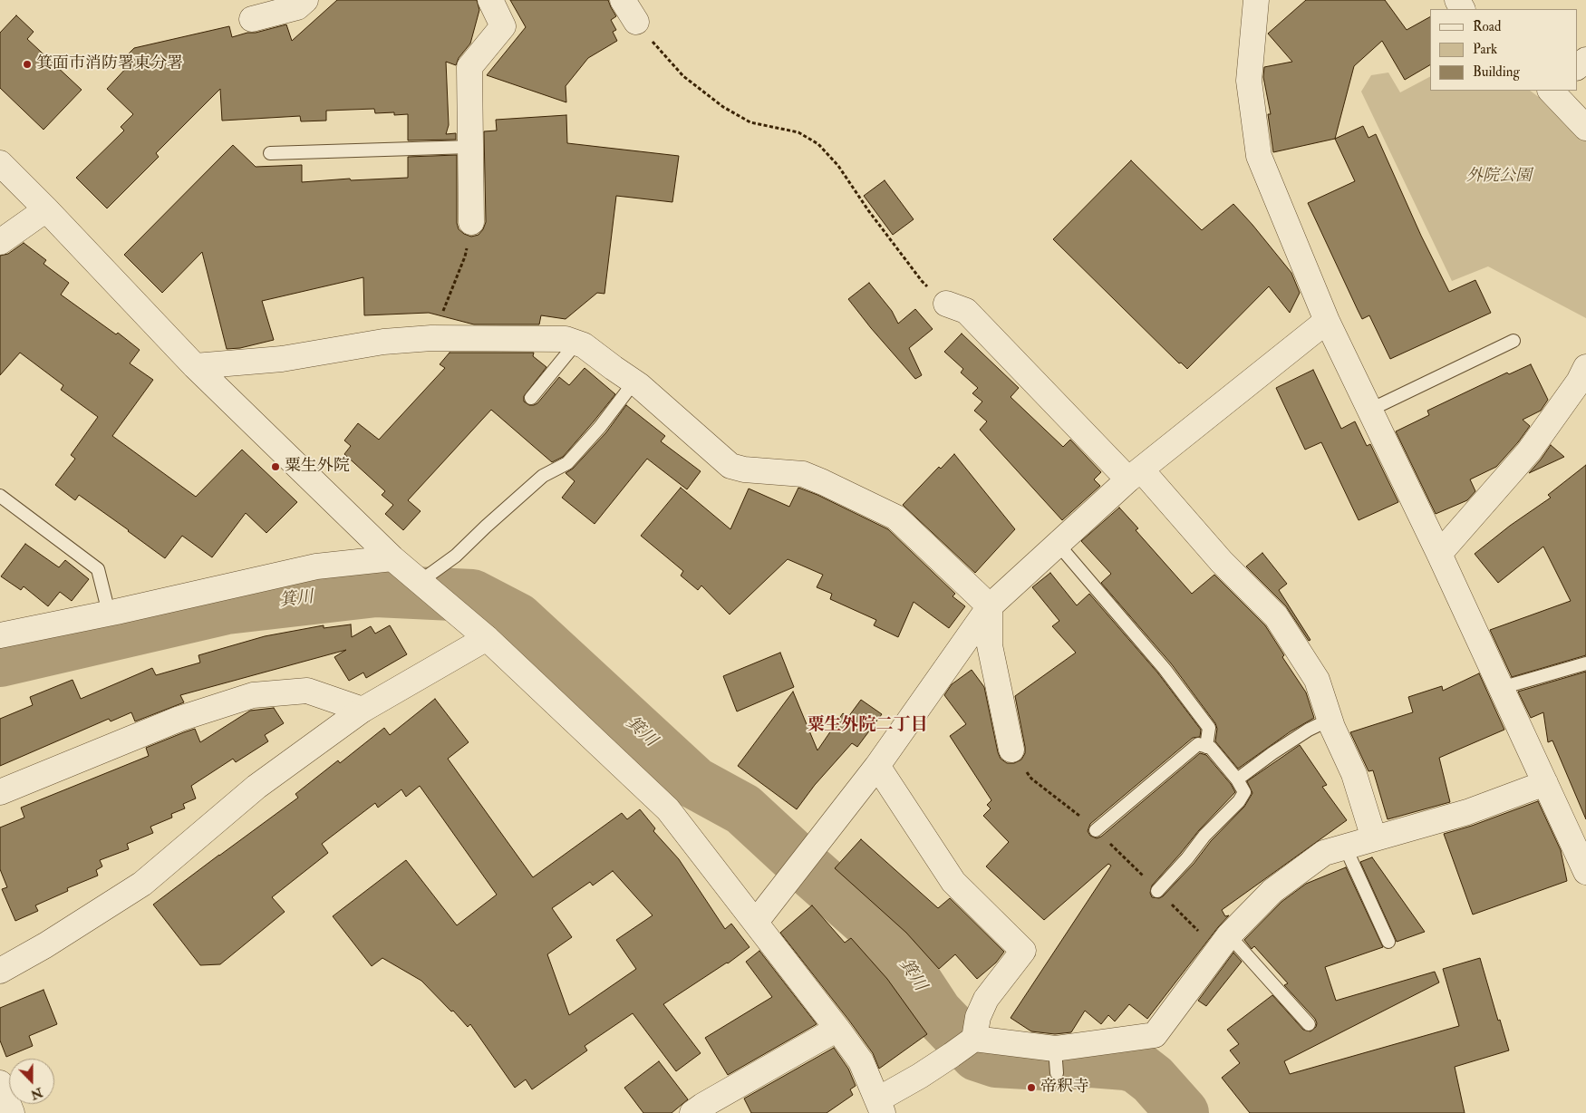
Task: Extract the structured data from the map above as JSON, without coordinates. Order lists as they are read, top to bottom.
{
  "districts": ["粟生外院二丁目"],
  "water": ["箕川"],
  "parks": ["外院公園"],
  "places": ["箕面市消防署東分署", "粟生外院", "帝釈寺"],
  "legend": ["Road", "Park", "Building"],
  "north": "bottom"
}
